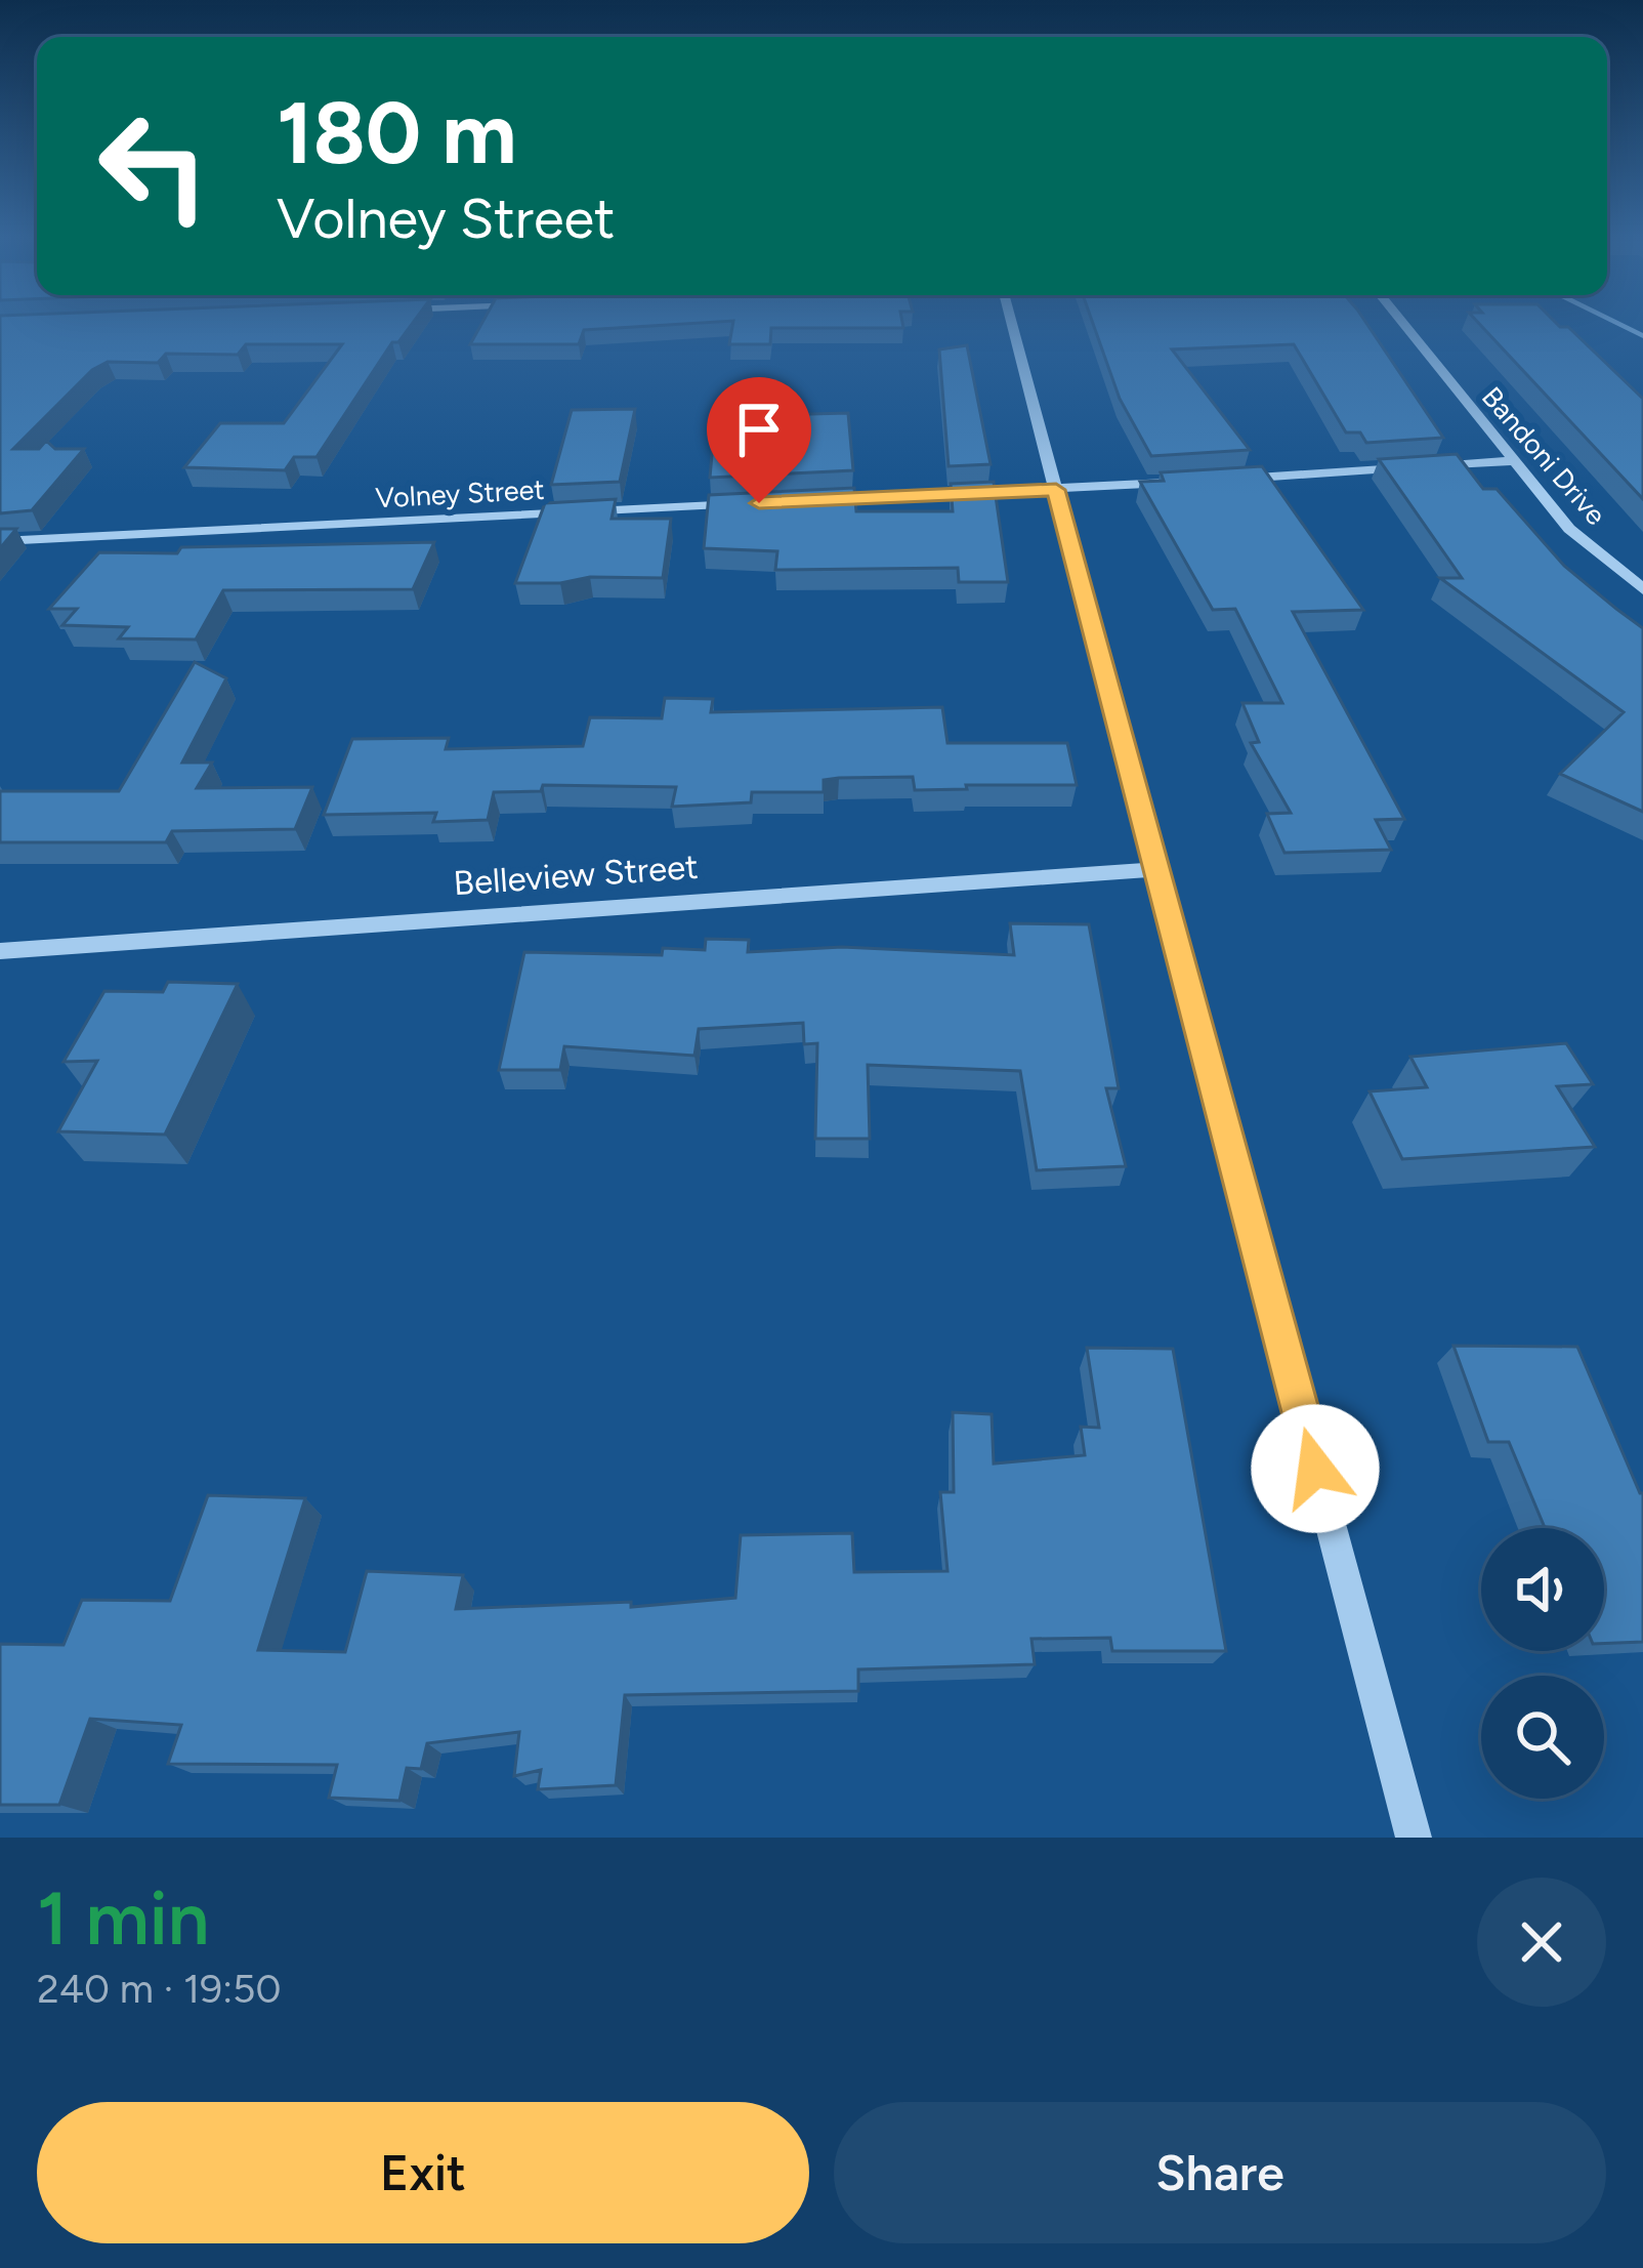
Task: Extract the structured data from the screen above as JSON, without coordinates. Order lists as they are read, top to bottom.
{
  "streets": {
    "street": ["Bandoni Drive", "Volney Street", "Belleview Street"]
  },
  "page": {
    "turn": ["180 m", "Volney Street"],
    "heading": ["1 min", "240 m · 19:50"],
    "buttons": ["Exit", "Share"]
  }
}
